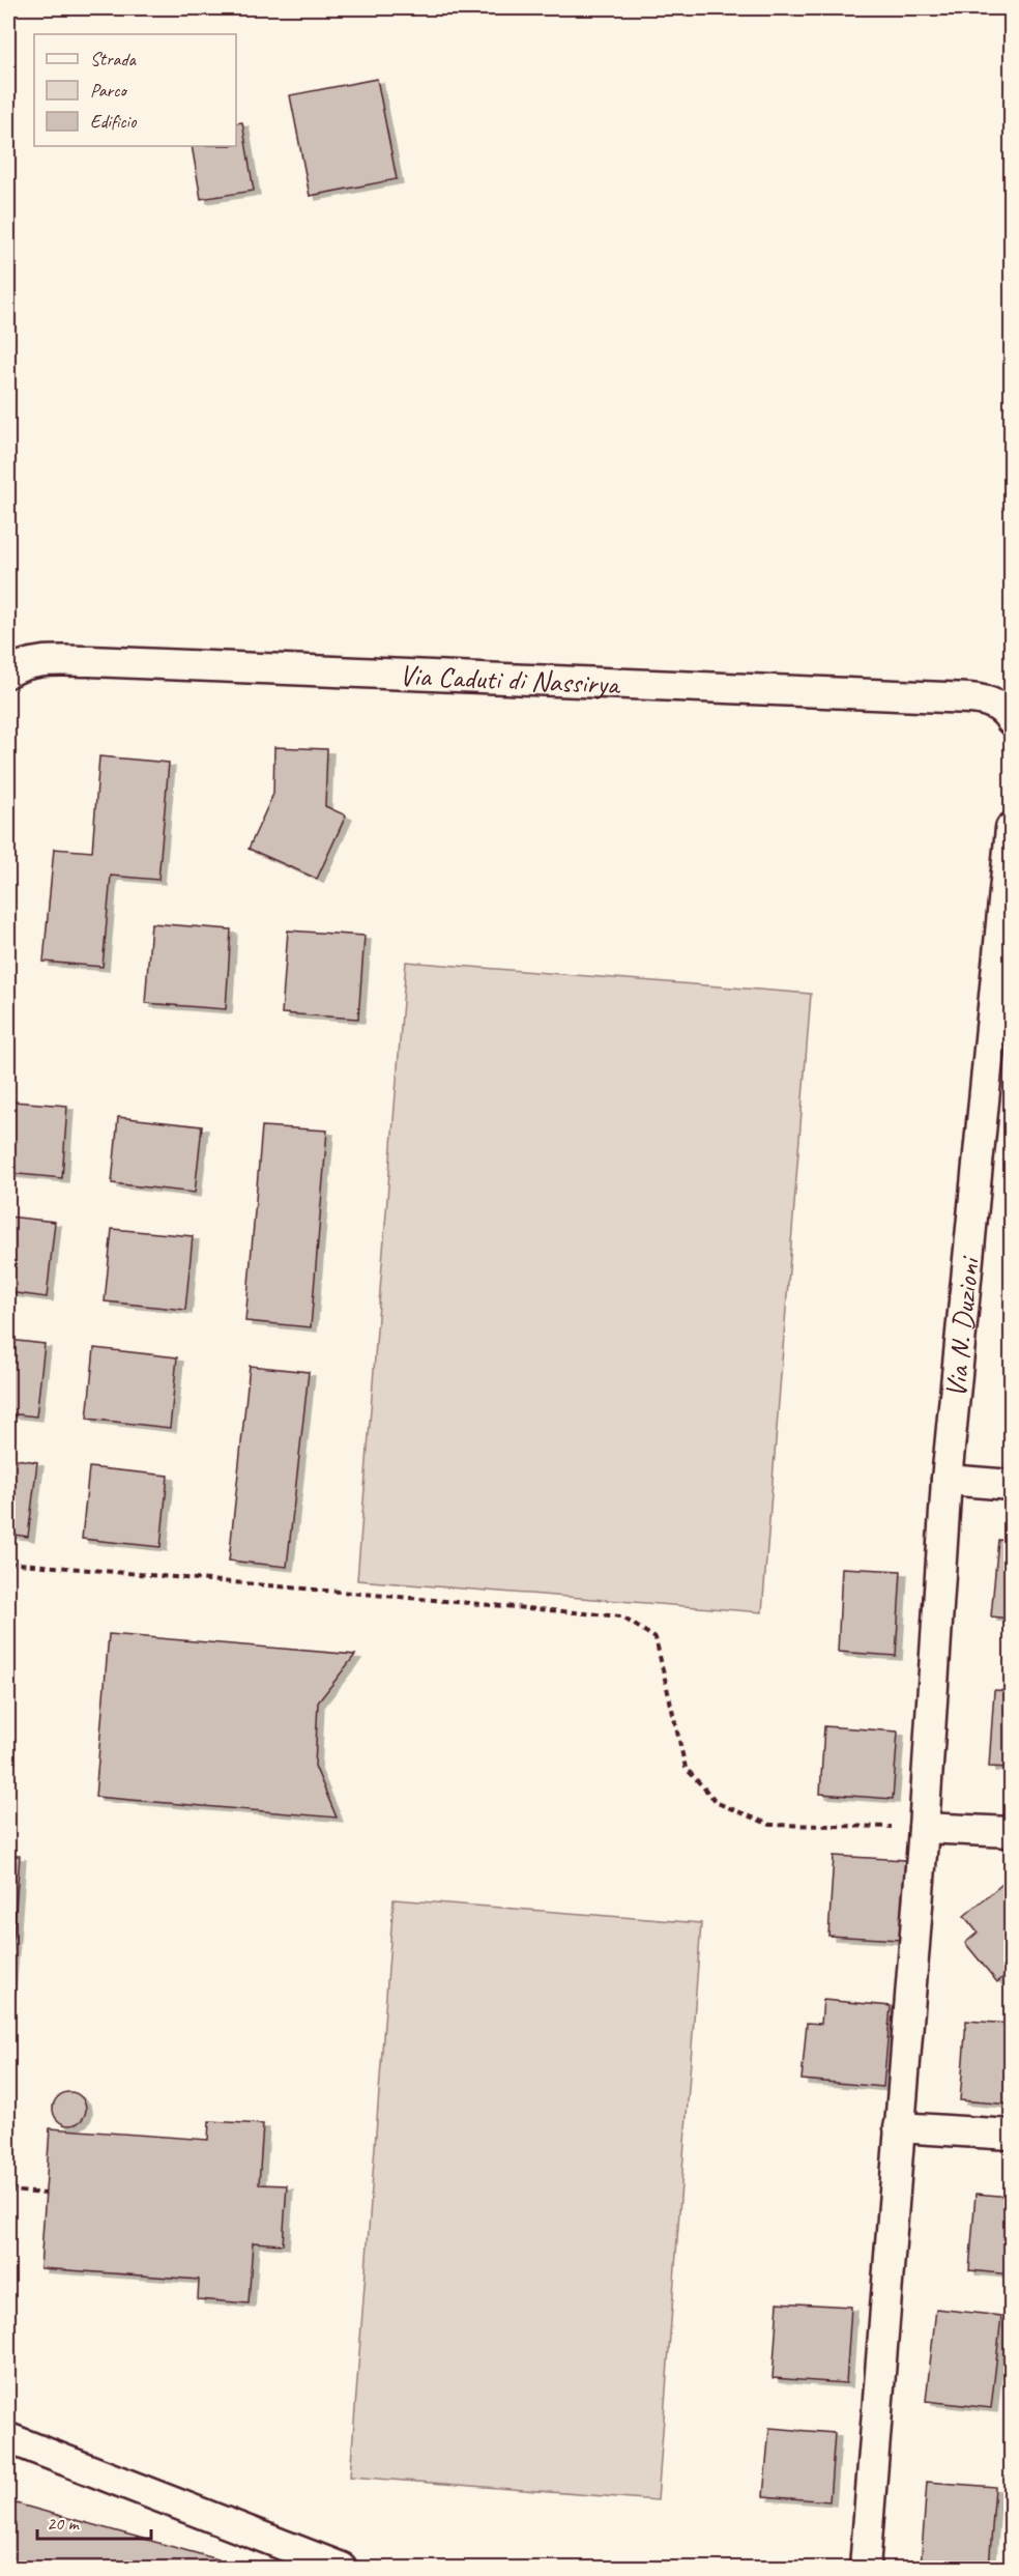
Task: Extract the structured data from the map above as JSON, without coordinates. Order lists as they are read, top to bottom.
{
  "streets": {
    "street": ["Via Caduti di Nassirya", "Via N. Duzioni"]
  },
  "legend": ["Strada", "Parco", "Edificio"],
  "scale_bar": "20 m"
}
